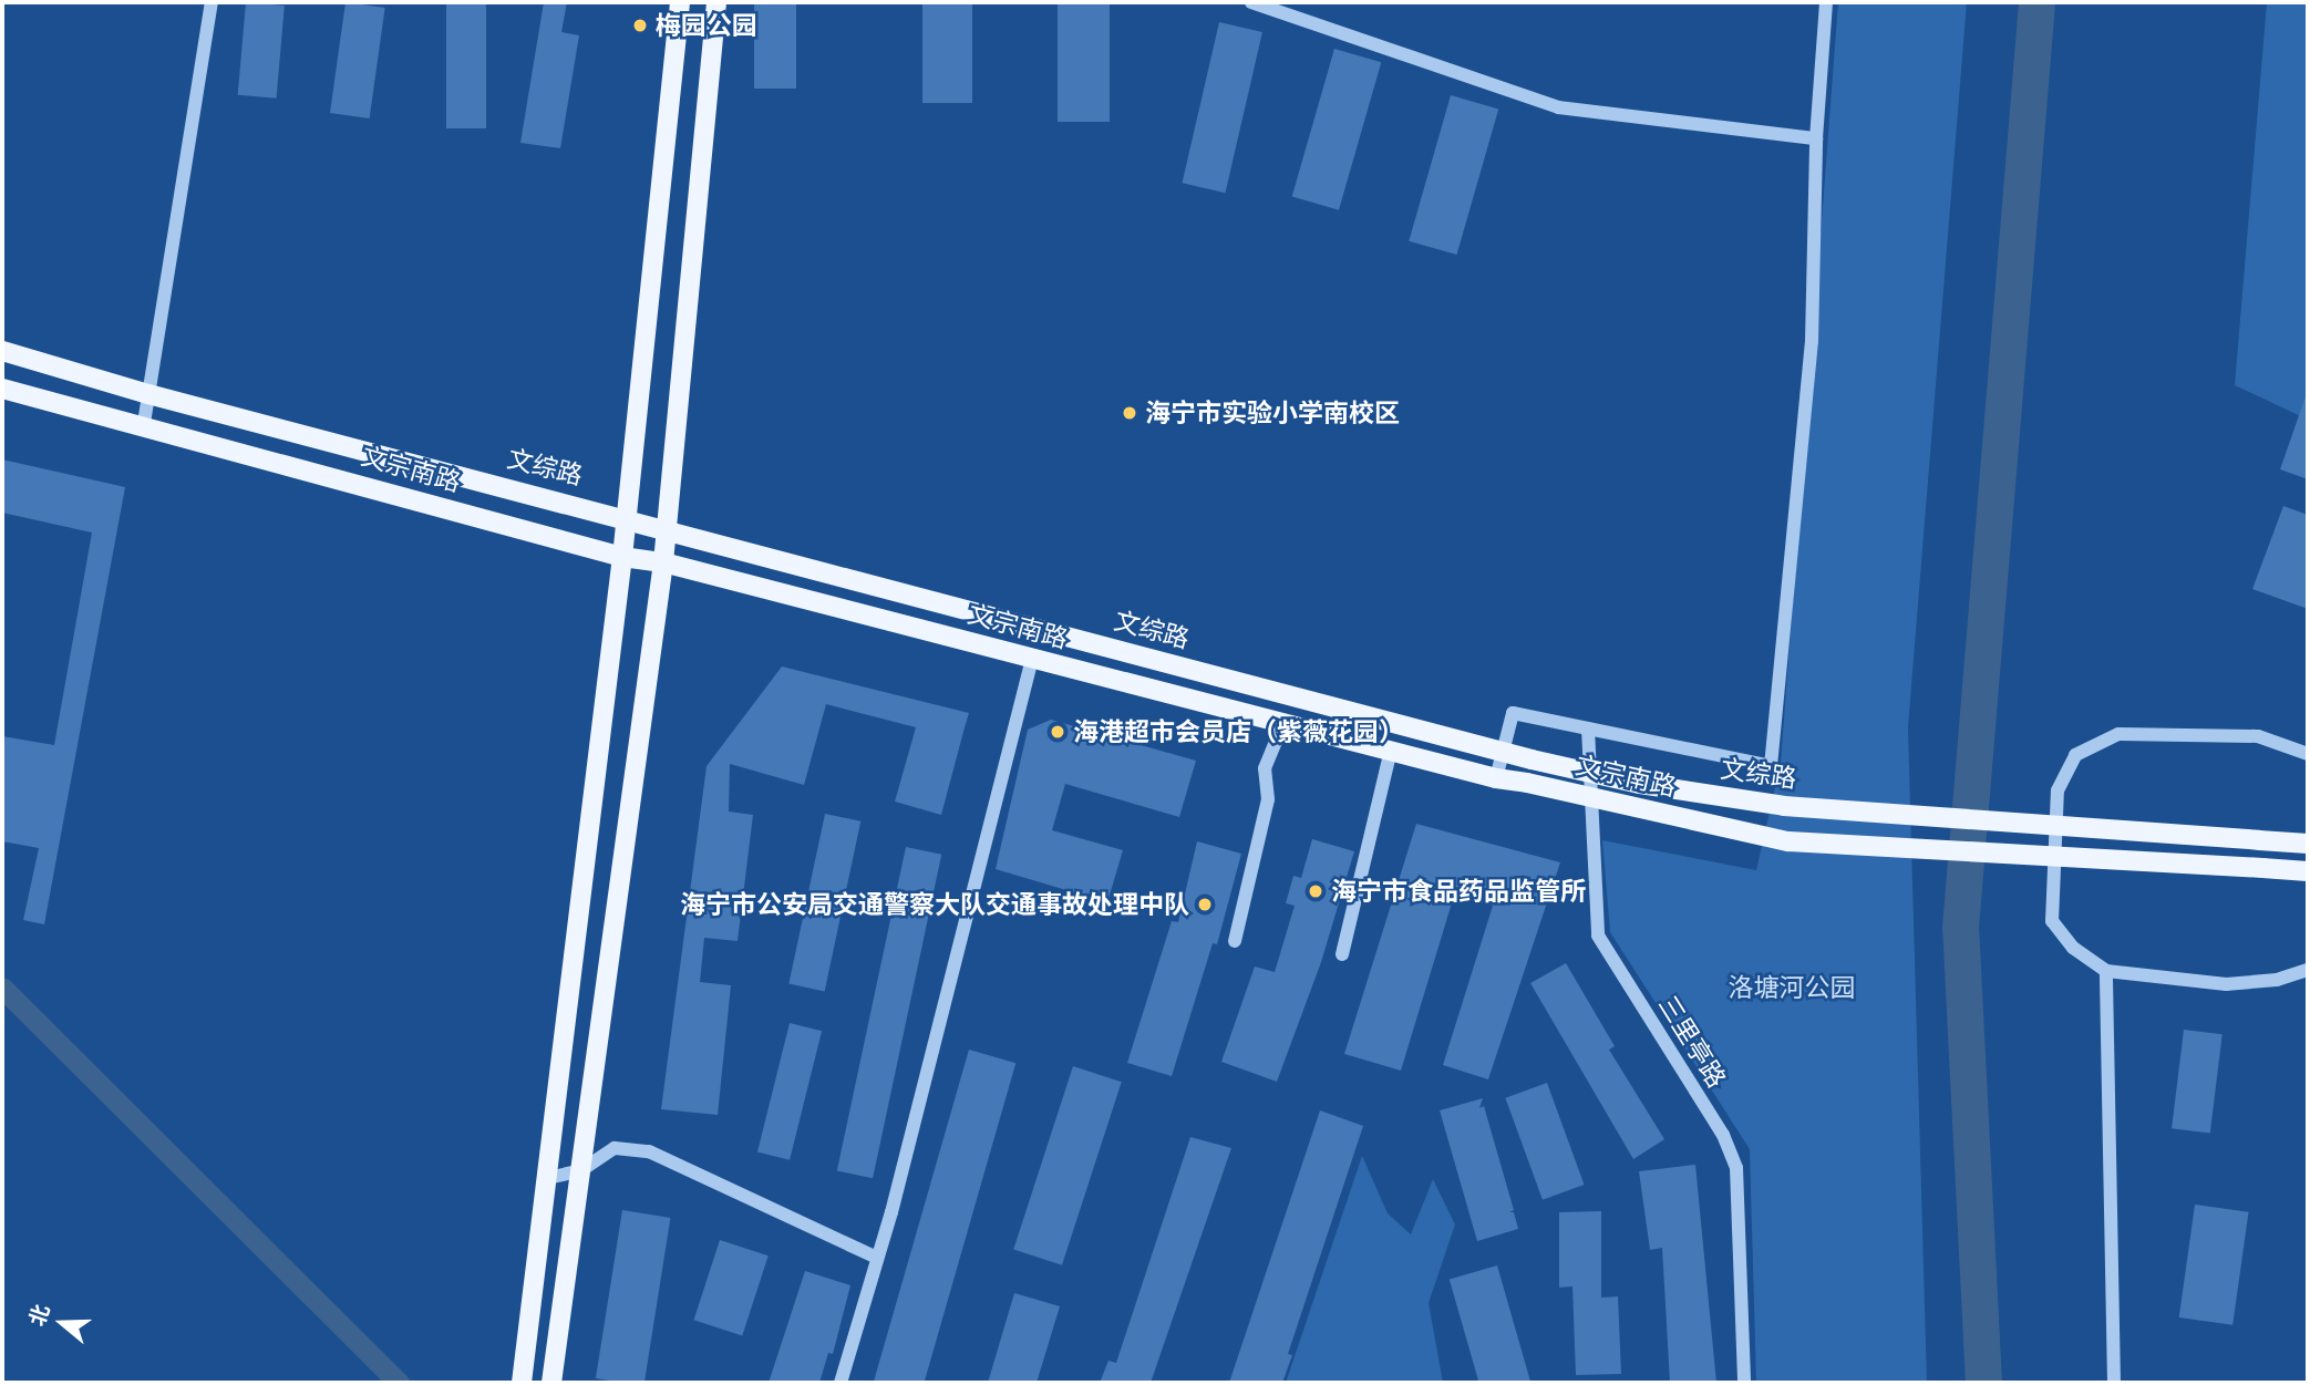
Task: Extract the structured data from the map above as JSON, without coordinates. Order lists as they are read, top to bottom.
{
  "streets": {
    "main road": ["文综路", "文宗南路"],
    "street": ["三里亭路"]
  },
  "parks": ["洛塘河公园"],
  "places": [
    "梅园公园",
    "海宁市实验小学南校区",
    "海港超市会员店（紫薇花园）",
    "海宁市食品药品监管所",
    "海宁市公安局交通警察大队交通事故处理中队"
  ],
  "north": "left"
}
